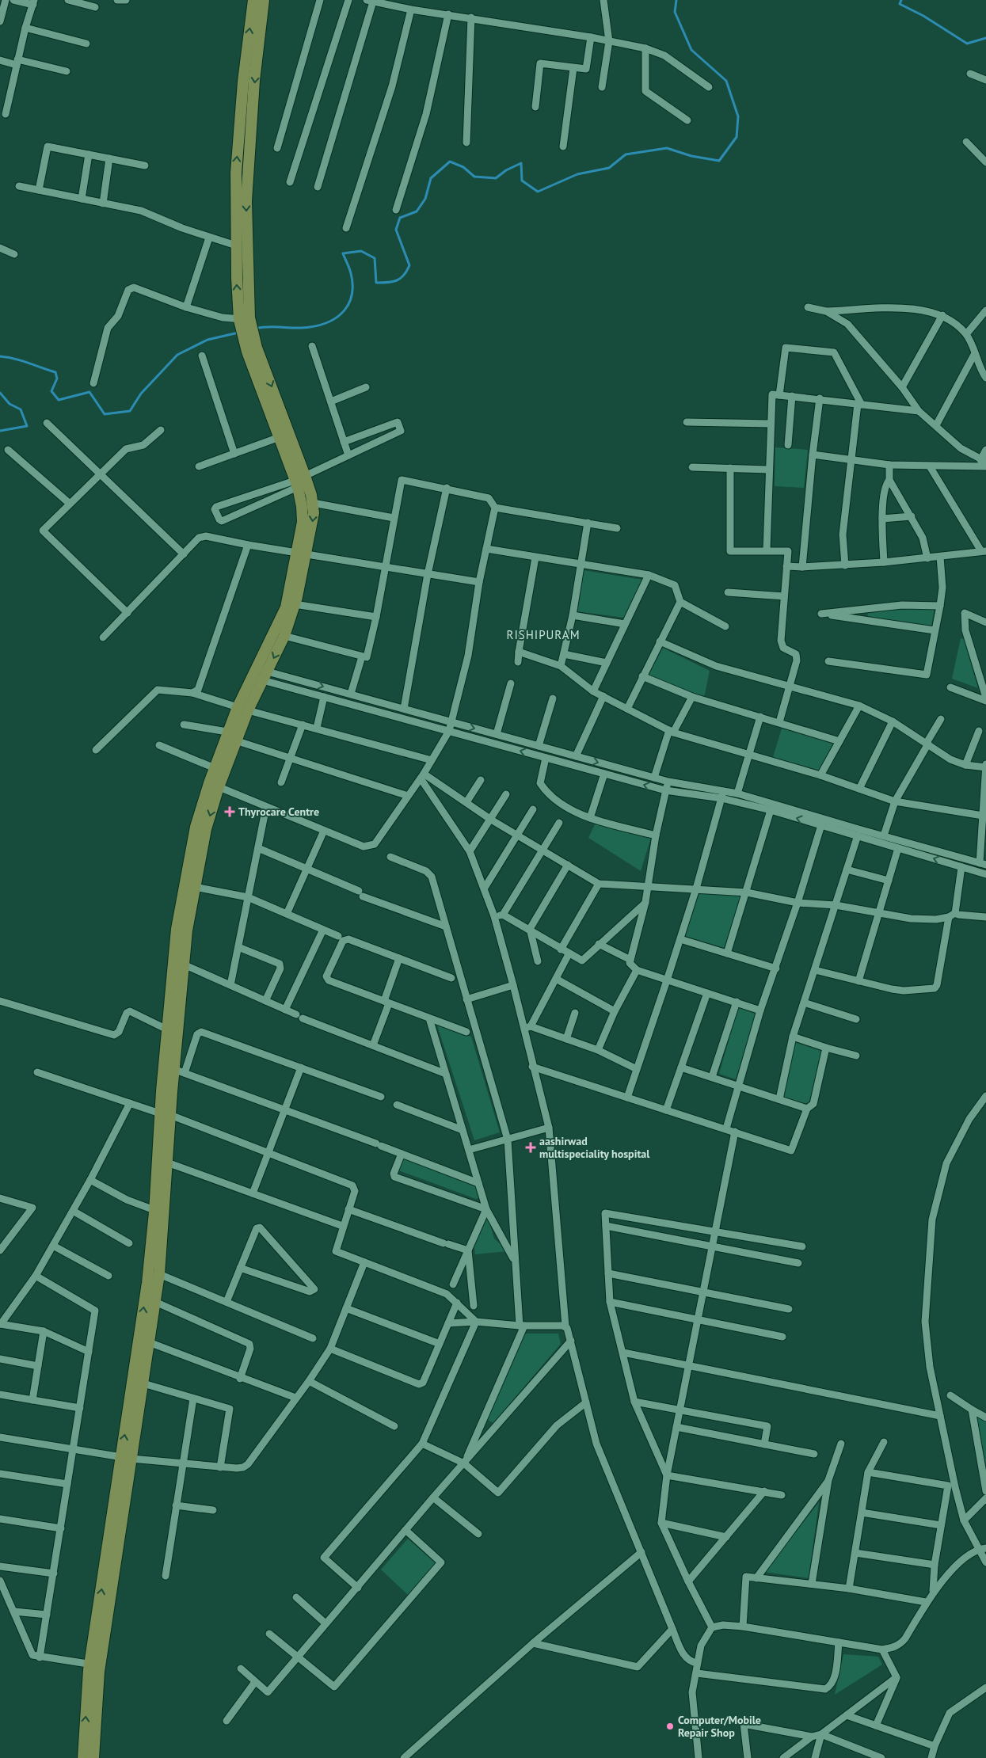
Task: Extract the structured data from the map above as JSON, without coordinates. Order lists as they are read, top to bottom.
{
  "districts": ["RISHIPURAM"],
  "places": {
    "health": ["Thyrocare Centre", "aashirwad multispeciality hospital"],
    "other": ["Computer/Mobile Repair Shop"]
  }
}
